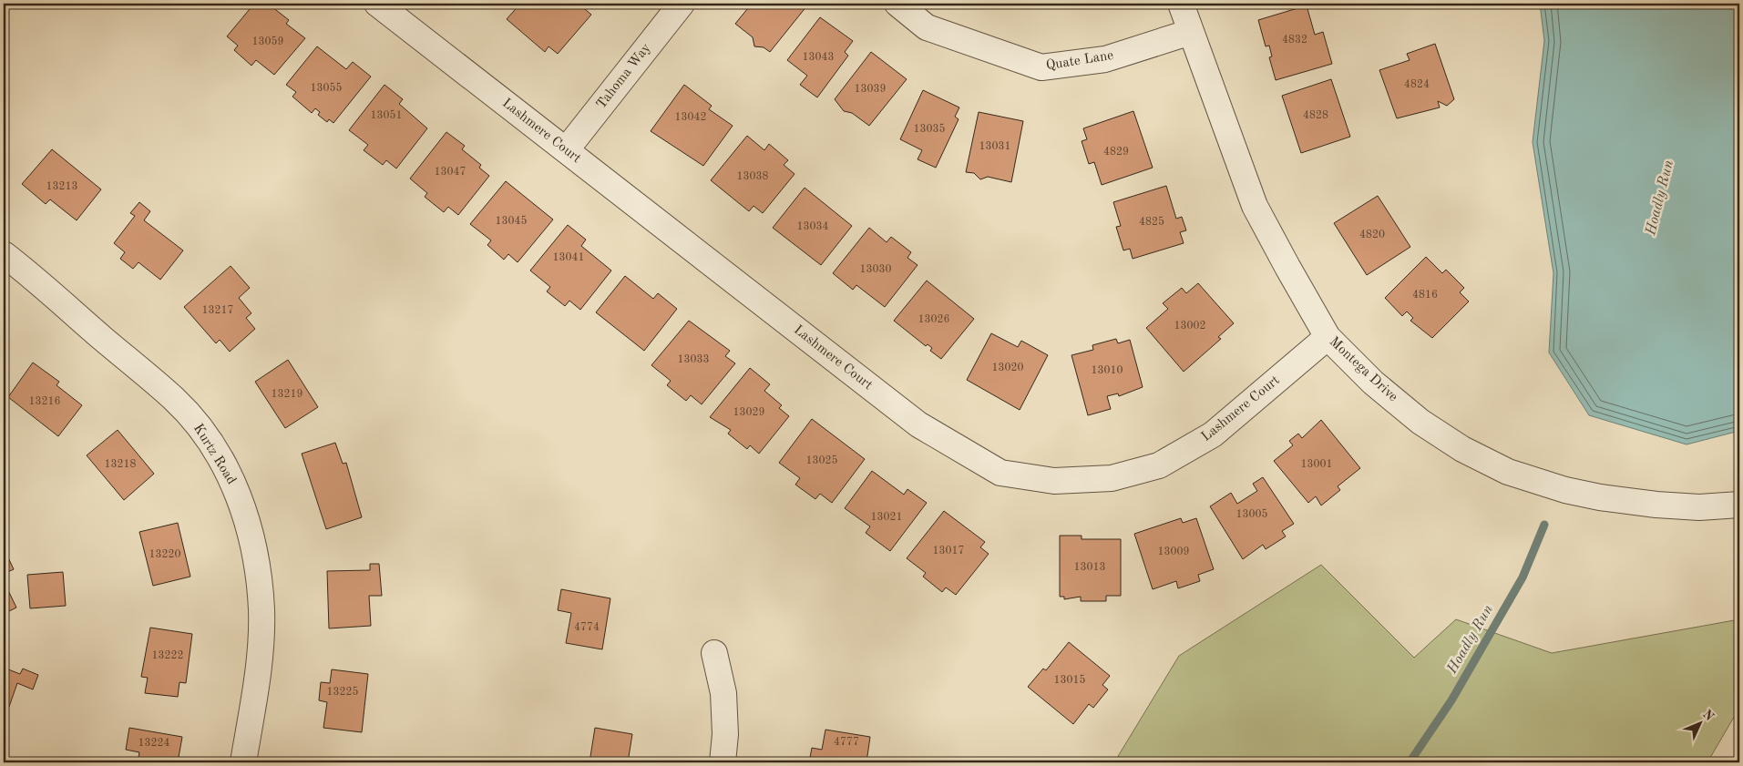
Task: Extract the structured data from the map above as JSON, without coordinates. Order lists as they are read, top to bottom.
{
  "streets": {
    "street": [
      "Quate Lane",
      "Tahoma Way",
      "Lashmere Court",
      "Montega Drive",
      "Kurtz Road"
    ]
  },
  "crossings": [
    ["Quate Lane", "Montega Drive"],
    ["Tahoma Way", "Lashmere Court"],
    ["Lashmere Court", "Montega Drive"]
  ],
  "water": ["Hoadly Run"],
  "house_numbers": [
    "4832",
    "13059",
    "13043",
    "4824",
    "13055",
    "13039",
    "13051",
    "4828",
    "13042",
    "13035",
    "13031",
    "4829",
    "13047",
    "13038",
    "13213",
    "13045",
    "4825",
    "13034",
    "4820",
    "13041",
    "13030",
    "4816",
    "13217",
    "13026",
    "13002",
    "13033",
    "13020",
    "13010",
    "13219",
    "13216",
    "13029",
    "13025",
    "13218",
    "13001",
    "13005",
    "13021",
    "13017",
    "13009",
    "13220",
    "13013",
    "4774",
    "13222",
    "13015",
    "13225",
    "4777",
    "13224"
  ],
  "north": "top right"
}
